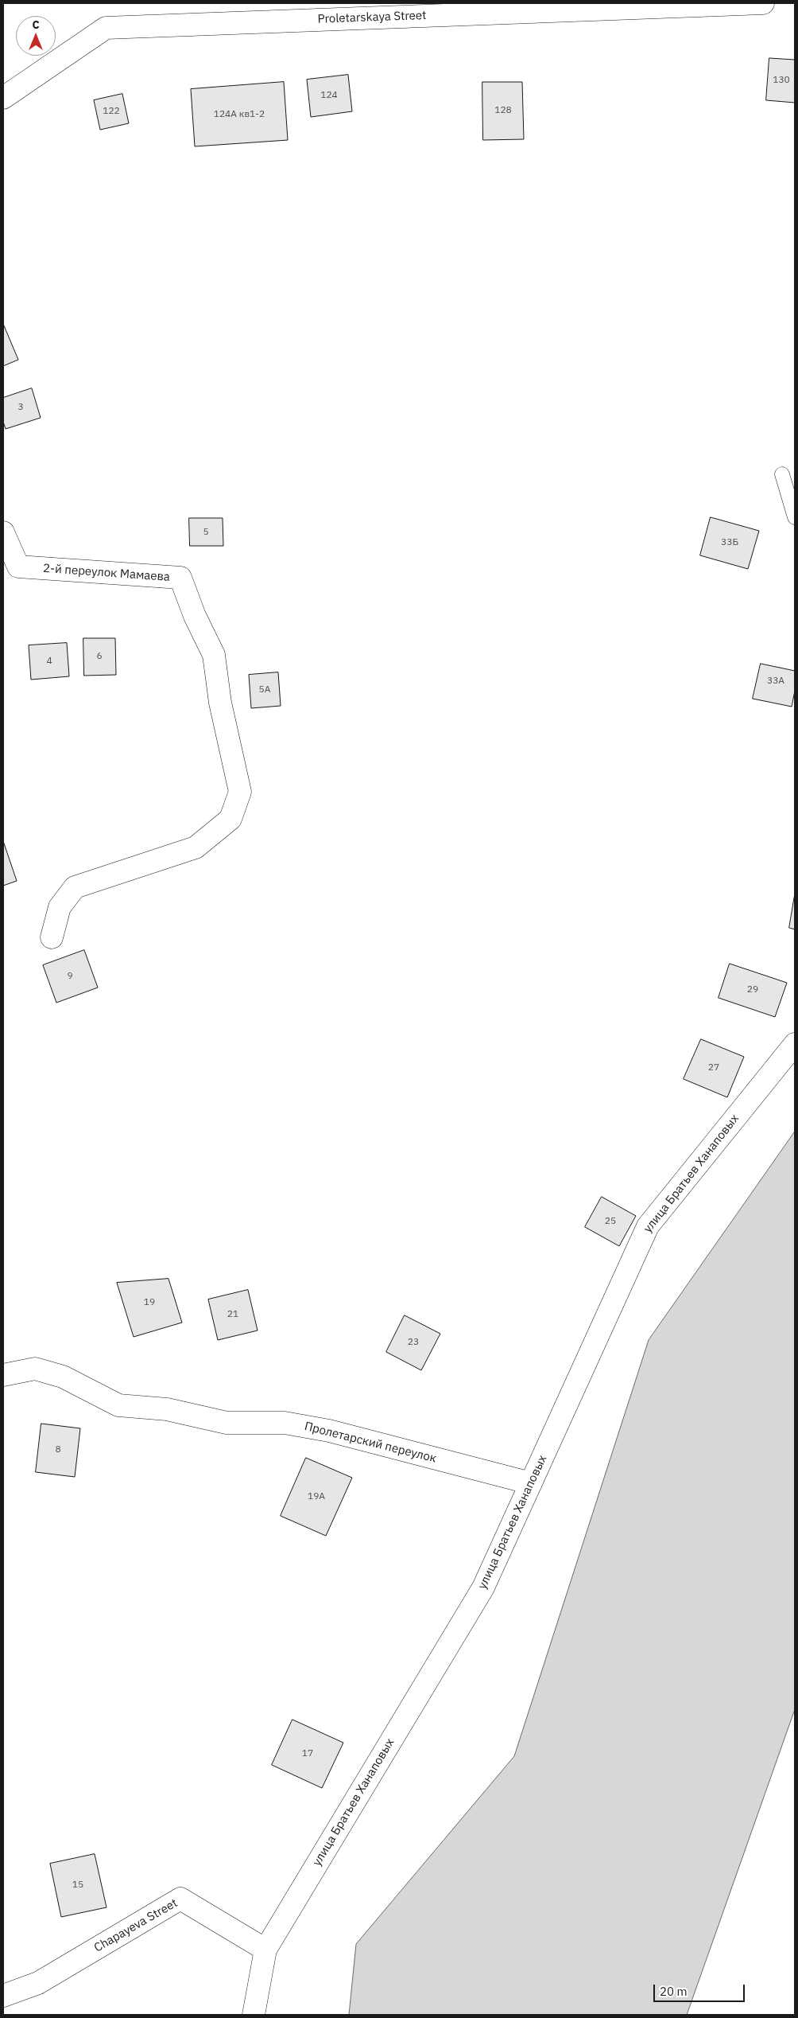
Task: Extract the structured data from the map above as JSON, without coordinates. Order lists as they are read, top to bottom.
{
  "streets": {
    "street": [
      "Proletarskaya Street",
      "2-й переулок Мамаева",
      "улица Братьев Ханаповых",
      "Пролетарский переулок",
      "Chapayeva Street"
    ]
  },
  "crossings": [
    ["улица Братьев Ханаповых", "Пролетарский переулок"],
    ["улица Братьев Ханаповых", "Chapayeva Street"]
  ],
  "house_numbers": [
    "130",
    "124",
    "128",
    "122",
    "124А кв1-2",
    "3",
    "5",
    "33Б",
    "6",
    "4",
    "33А",
    "5А",
    "9",
    "29",
    "27",
    "25",
    "19",
    "21",
    "23",
    "8",
    "19А",
    "17",
    "15"
  ],
  "scale_bar": "20 m",
  "north": "top"
}
